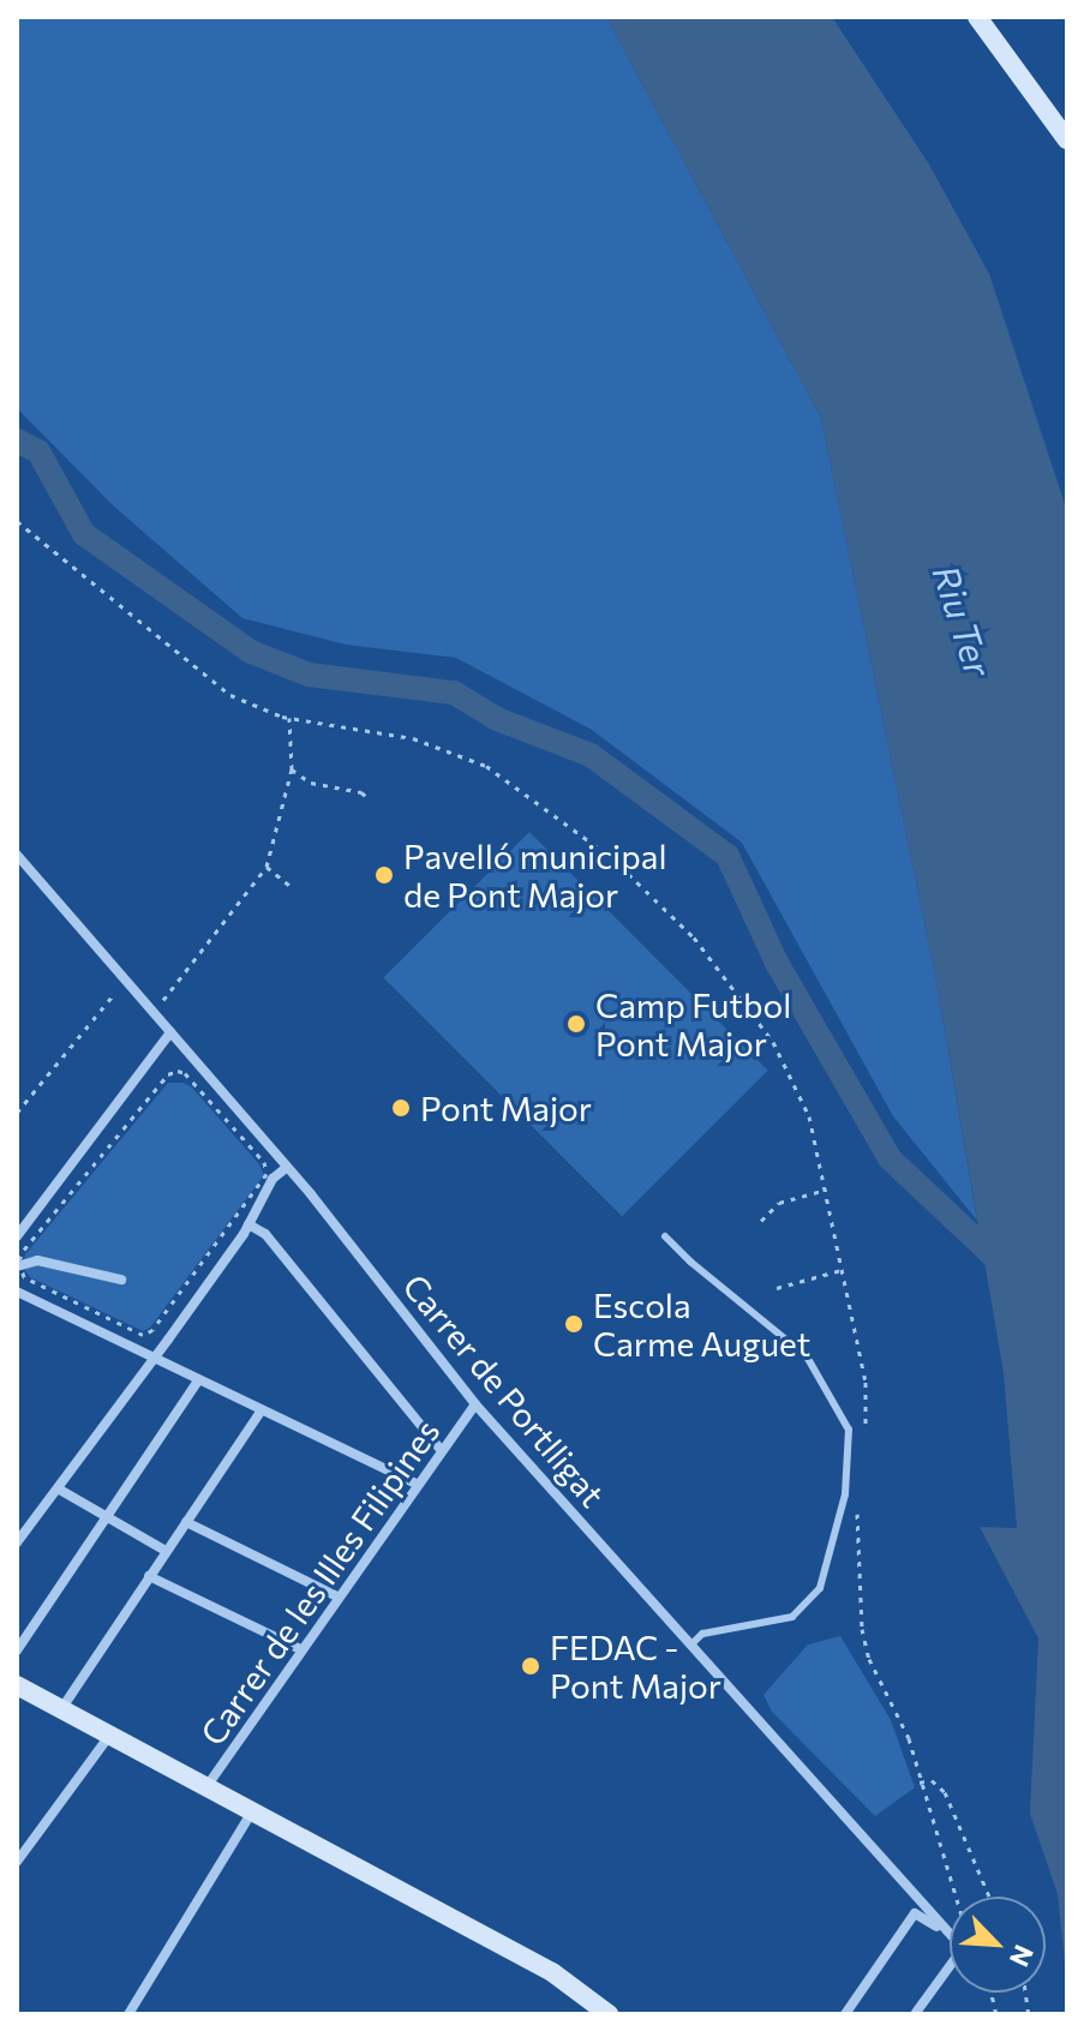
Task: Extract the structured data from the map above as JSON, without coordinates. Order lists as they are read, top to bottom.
{
  "streets": {
    "street": ["Carrer de Portlligat", "Carrer de les Illes Filipines"]
  },
  "crossings": [
    ["Carrer de Portlligat", "Carrer de les Illes Filipines"]
  ],
  "water": ["Riu Ter"],
  "places": [
    "Pavelló municipal de Pont Major",
    "Camp Futbol Pont Major",
    "Pont Major",
    "Escola Carme Auguet",
    "FEDAC - Pont Major"
  ],
  "north": "bottom right"
}
